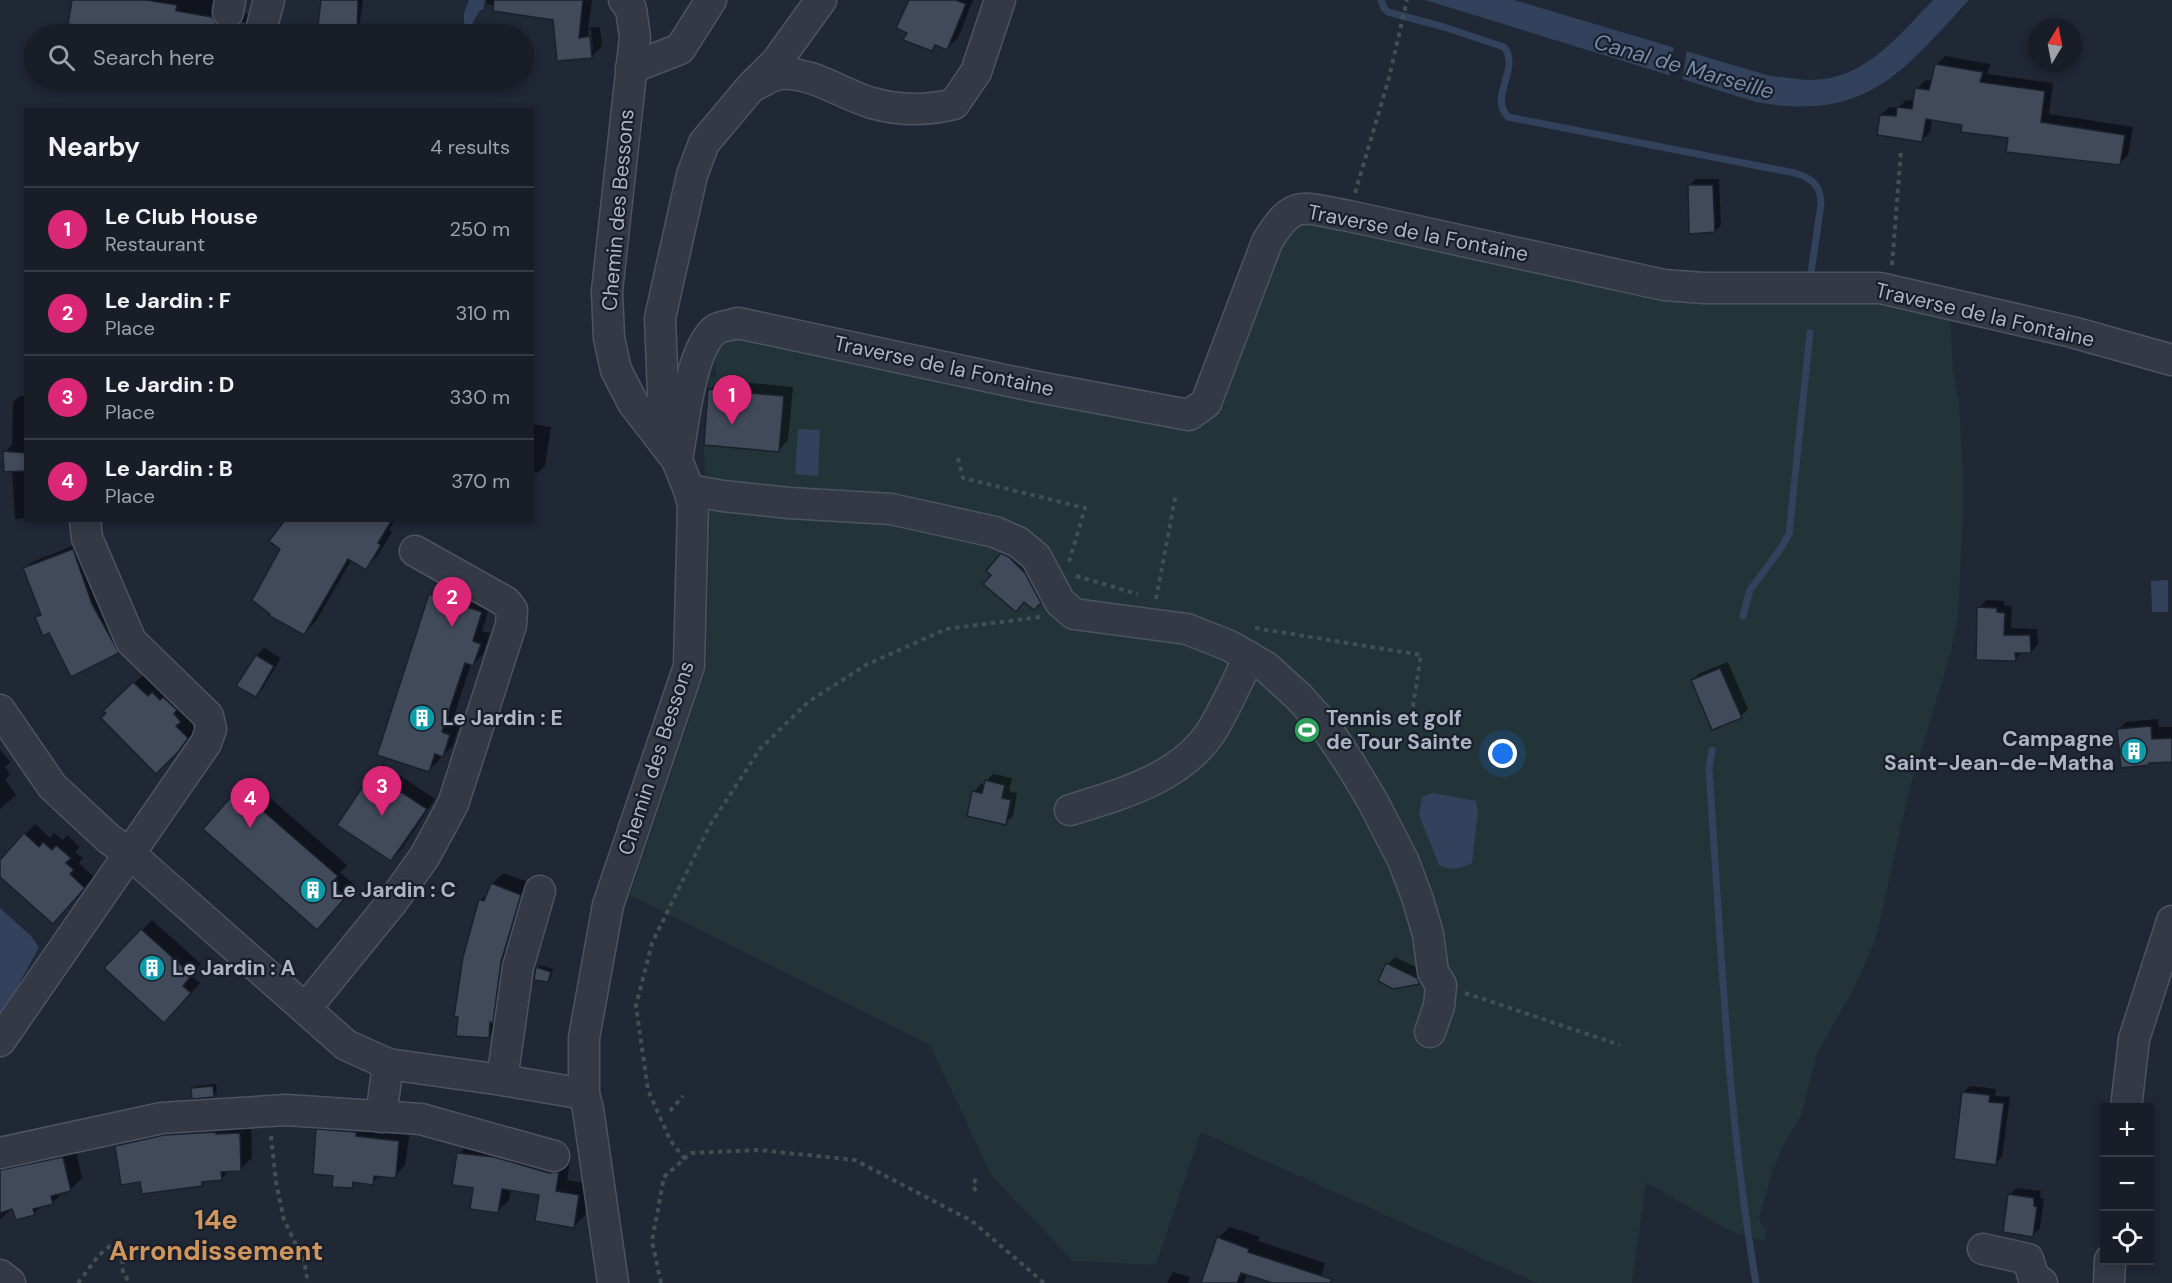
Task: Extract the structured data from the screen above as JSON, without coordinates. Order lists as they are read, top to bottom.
{
  "streets": {
    "street": ["Chemin des Bessons", "Traverse de la Fontaine"]
  },
  "crossings": [
    ["Chemin des Bessons", "Traverse de la Fontaine"]
  ],
  "districts": ["14e Arrondissement"],
  "water": ["Canal de Marseille"],
  "places": {
    "building": [
      "Le Jardin : E",
      "Campagne Saint-Jean-de-Matha",
      "Le Jardin : C",
      "Le Jardin : A"
    ],
    "sports": ["Tennis et golf de Tour Sainte"]
  },
  "north": "top",
  "page": {
    "search": "Search here",
    "heading": ["Nearby", "4 results"],
    "list": [
      {
        "mark": "1",
        "name": "Le Club House",
        "note": "Restaurant",
        "value": "250 m"
      },
      {
        "mark": "2",
        "name": "Le Jardin : F",
        "note": "Place",
        "value": "310 m"
      },
      {
        "mark": "3",
        "name": "Le Jardin : D",
        "note": "Place",
        "value": "330 m"
      },
      {
        "mark": "4",
        "name": "Le Jardin : B",
        "note": "Place",
        "value": "370 m"
      }
    ],
    "pins": [
      "1",
      "2",
      "3",
      "4"
    ],
    "map_buttons": ["+", "−"]
  }
}
